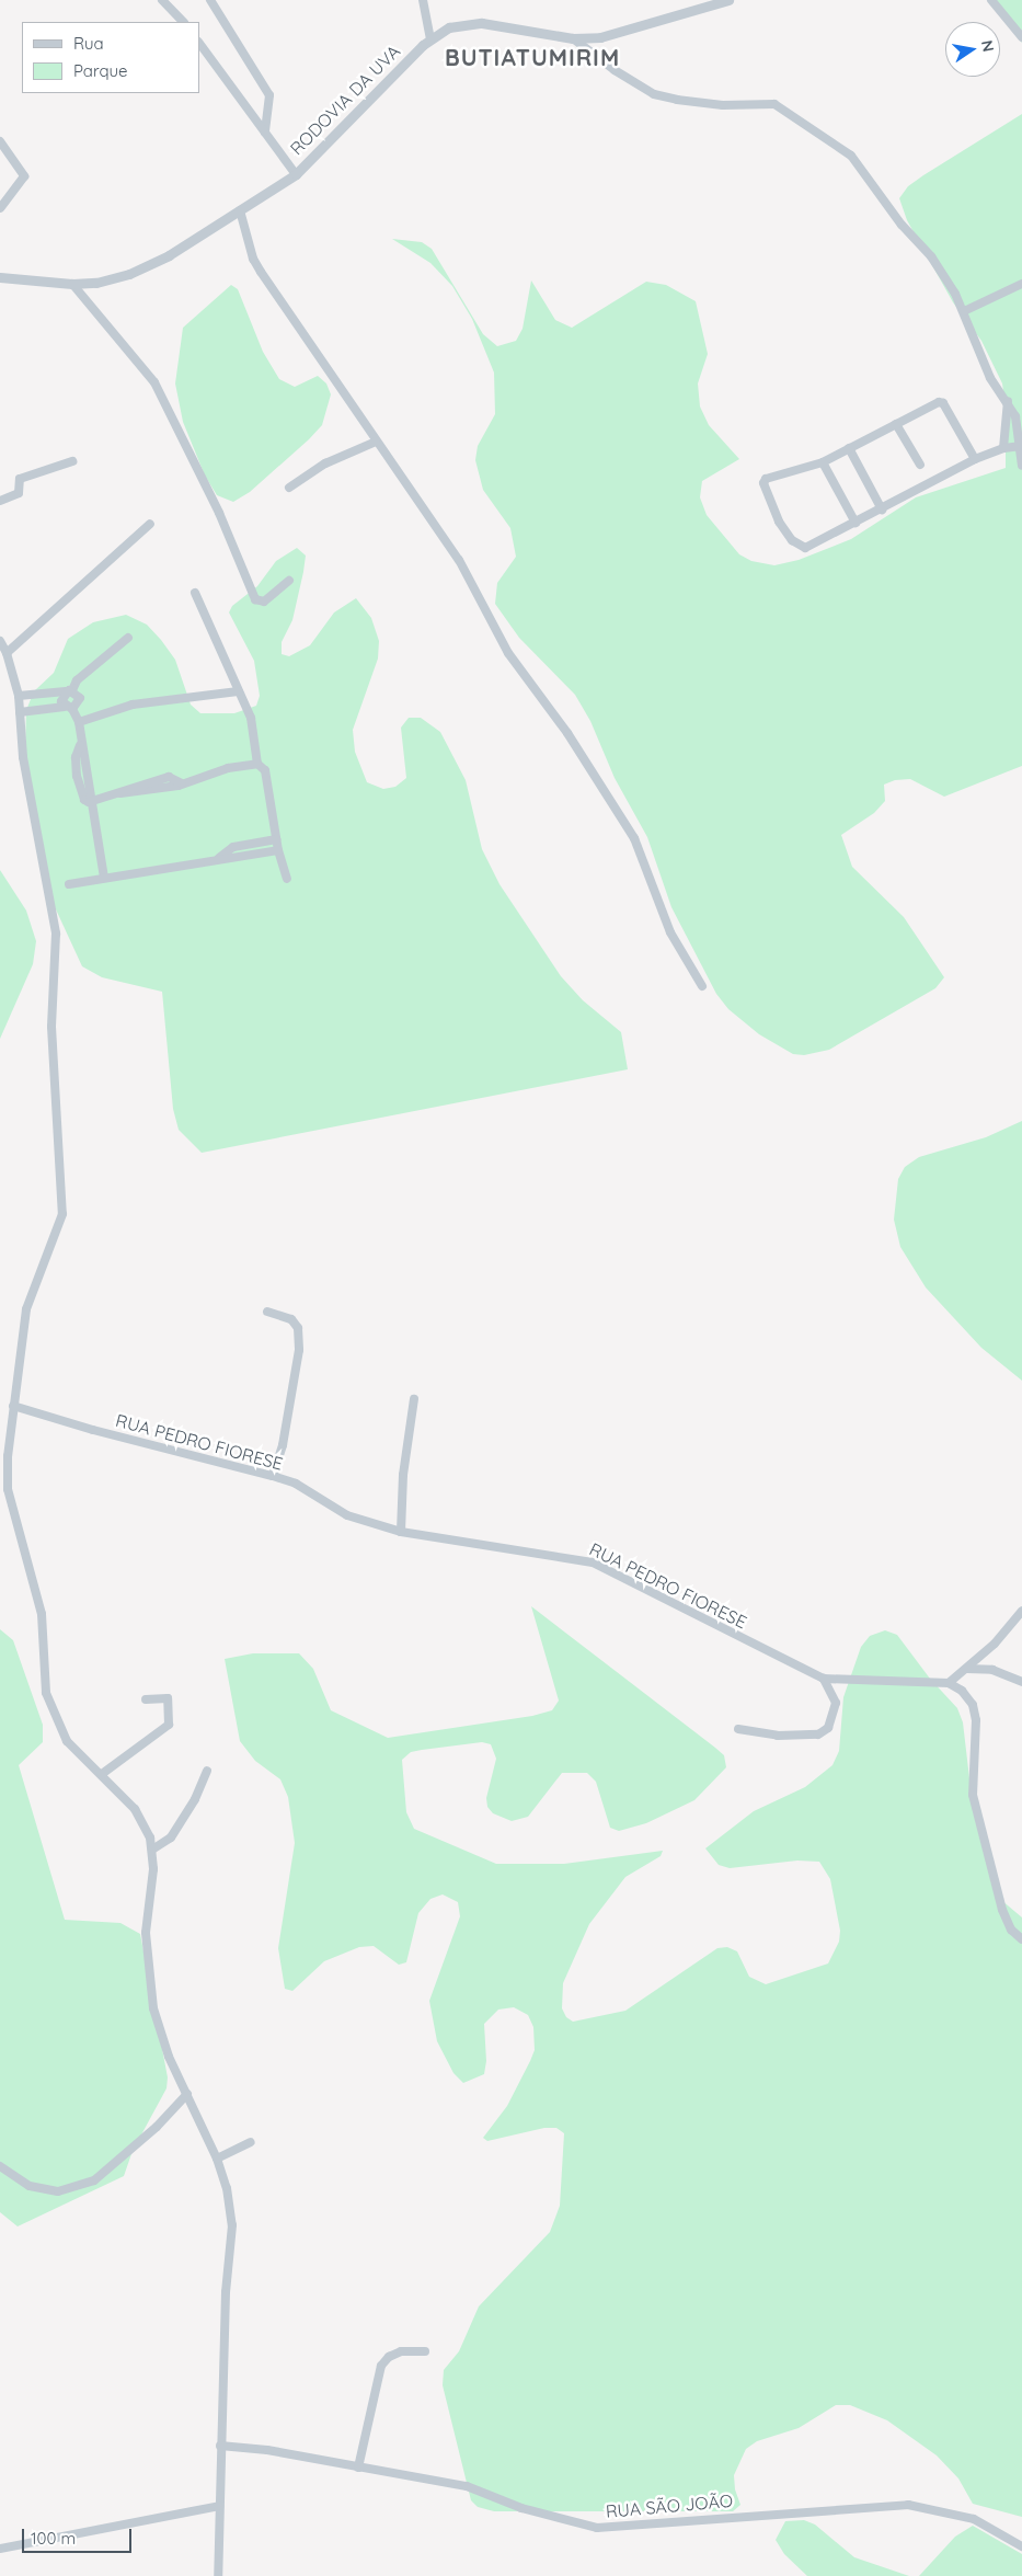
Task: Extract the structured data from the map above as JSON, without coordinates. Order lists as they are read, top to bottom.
{
  "streets": {
    "street": ["RODOVIA DA UVA", "RUA PEDRO FIORESE", "RUA SÃO JOÃO"]
  },
  "districts": ["BUTIATUMIRIM"],
  "legend": ["Rua", "Parque"],
  "scale_bar": "100 m",
  "north": "right"
}
